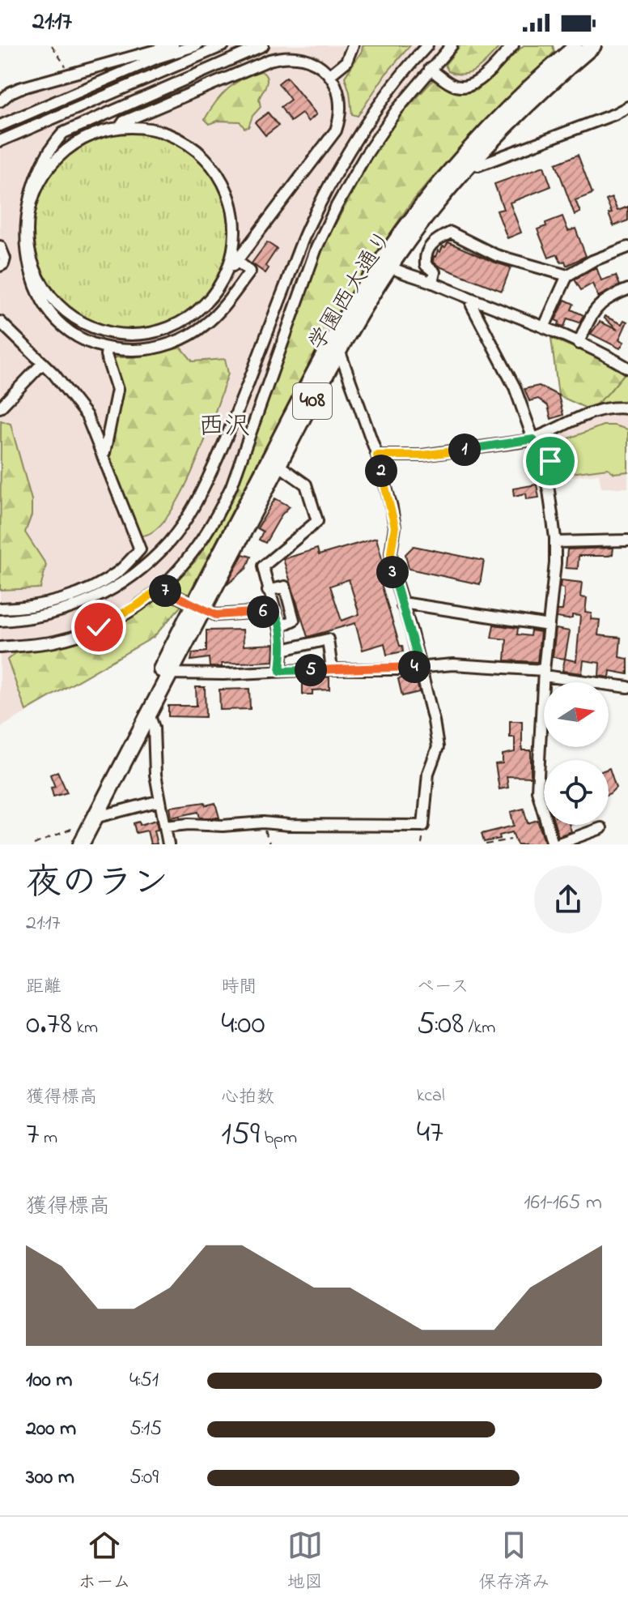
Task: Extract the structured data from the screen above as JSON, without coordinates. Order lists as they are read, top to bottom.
{
  "streets": {
    "highway": ["学園西大通り", "408"]
  },
  "districts": ["西沢"],
  "north": "right",
  "page": {
    "status": "21:17",
    "pins": [
      "1",
      "2",
      "3",
      "7",
      "6",
      "4",
      "5"
    ],
    "heading": ["夜のラン", "21:17"],
    "stats": [
      ["距離", "0.78 km"],
      ["時間", "4:00"],
      ["ペース", "5:08 /km"],
      ["獲得標高", "7 m"],
      ["心拍数", "159 bpm"],
      ["kcal", "47"]
    ],
    "chart": ["獲得標高", "161–165 m"],
    "list": [
      {
        "name": "100 m",
        "note": "4:51"
      },
      {
        "name": "200 m",
        "note": "5:15"
      },
      {
        "name": "300 m",
        "note": "5:09"
      }
    ],
    "tabs": ["ホーム", "地図", "保存済み"]
  }
}
